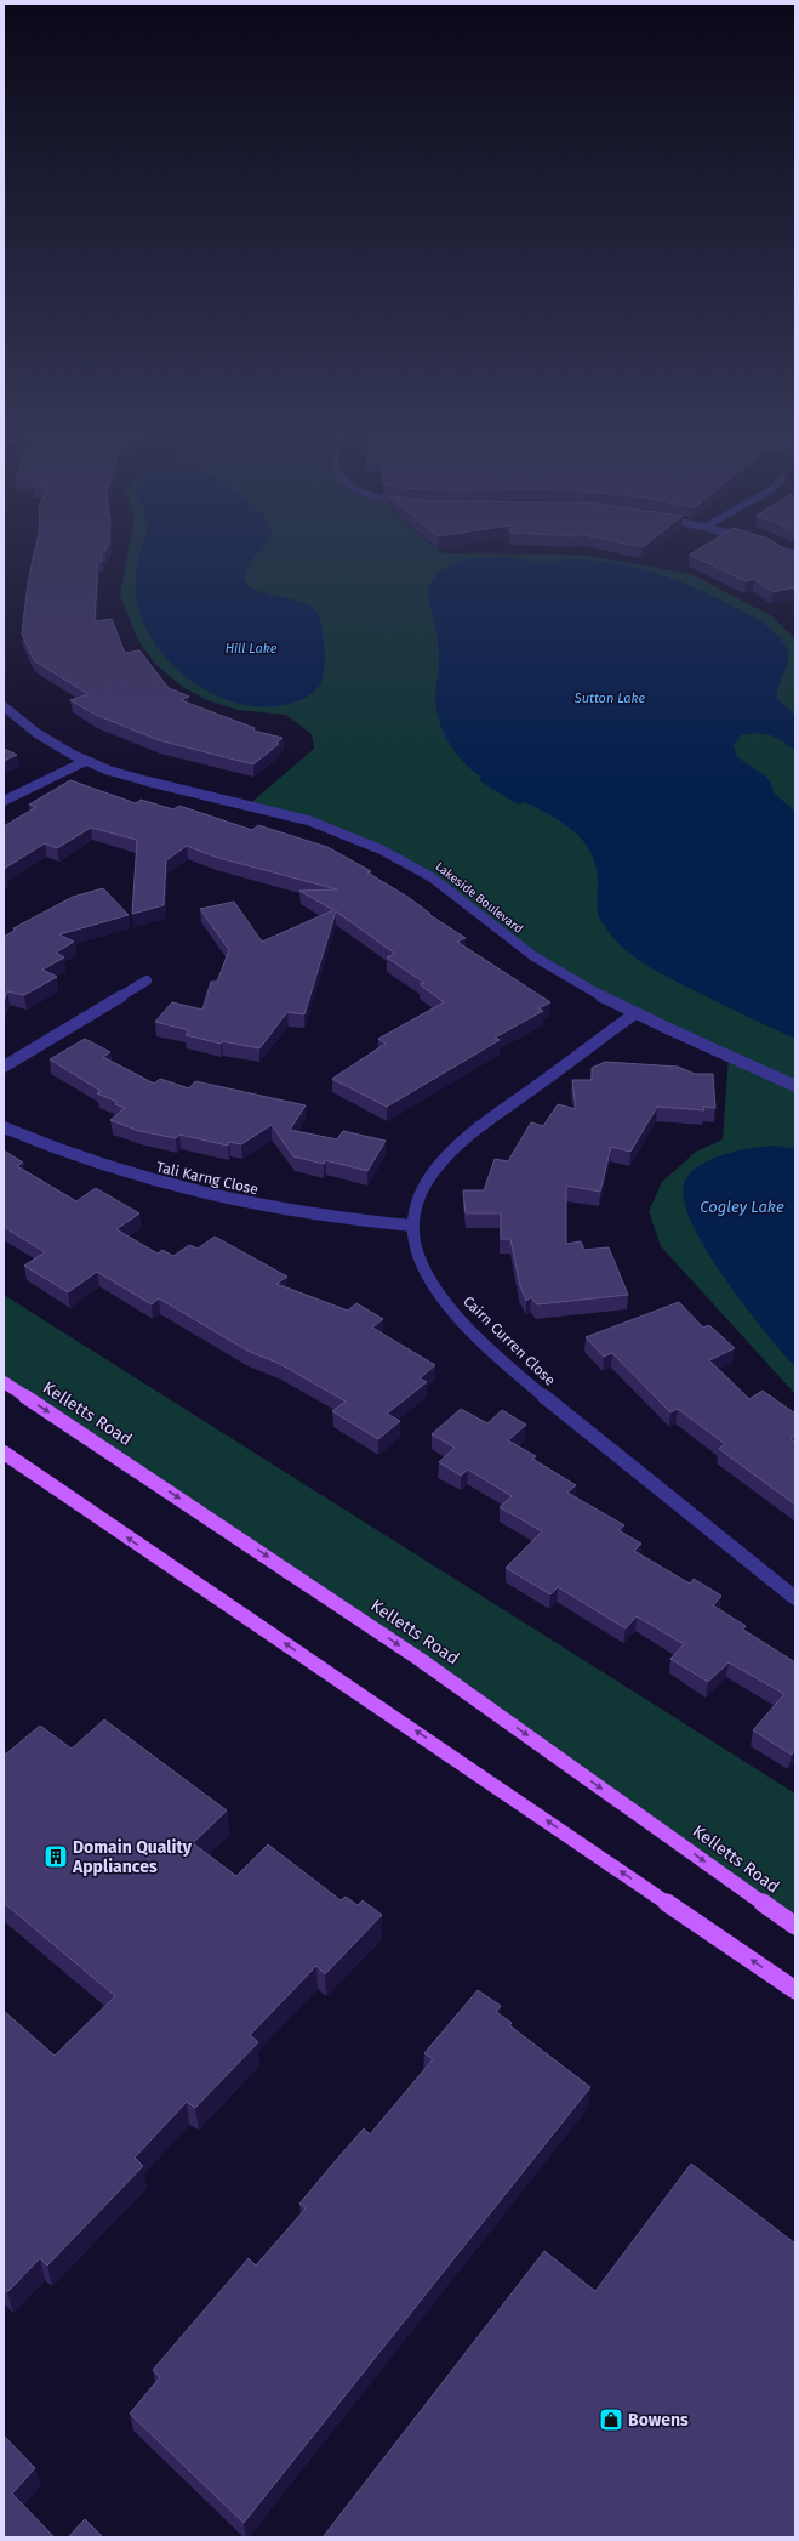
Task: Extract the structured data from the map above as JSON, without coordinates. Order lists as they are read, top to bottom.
{
  "streets": {
    "main road": ["Kelletts Road"],
    "street": ["Lakeside Boulevard", "Tali Karng Close", "Cairn Curren Close"]
  },
  "crossings": [
    ["Lakeside Boulevard", "Cairn Curren Close"],
    ["Tali Karng Close", "Cairn Curren Close"]
  ],
  "water": ["Hill Lake", "Sutton Lake", "Cogley Lake"],
  "places": {
    "building": ["Domain Quality Appliances"],
    "shop": ["Bowens"]
  }
}
